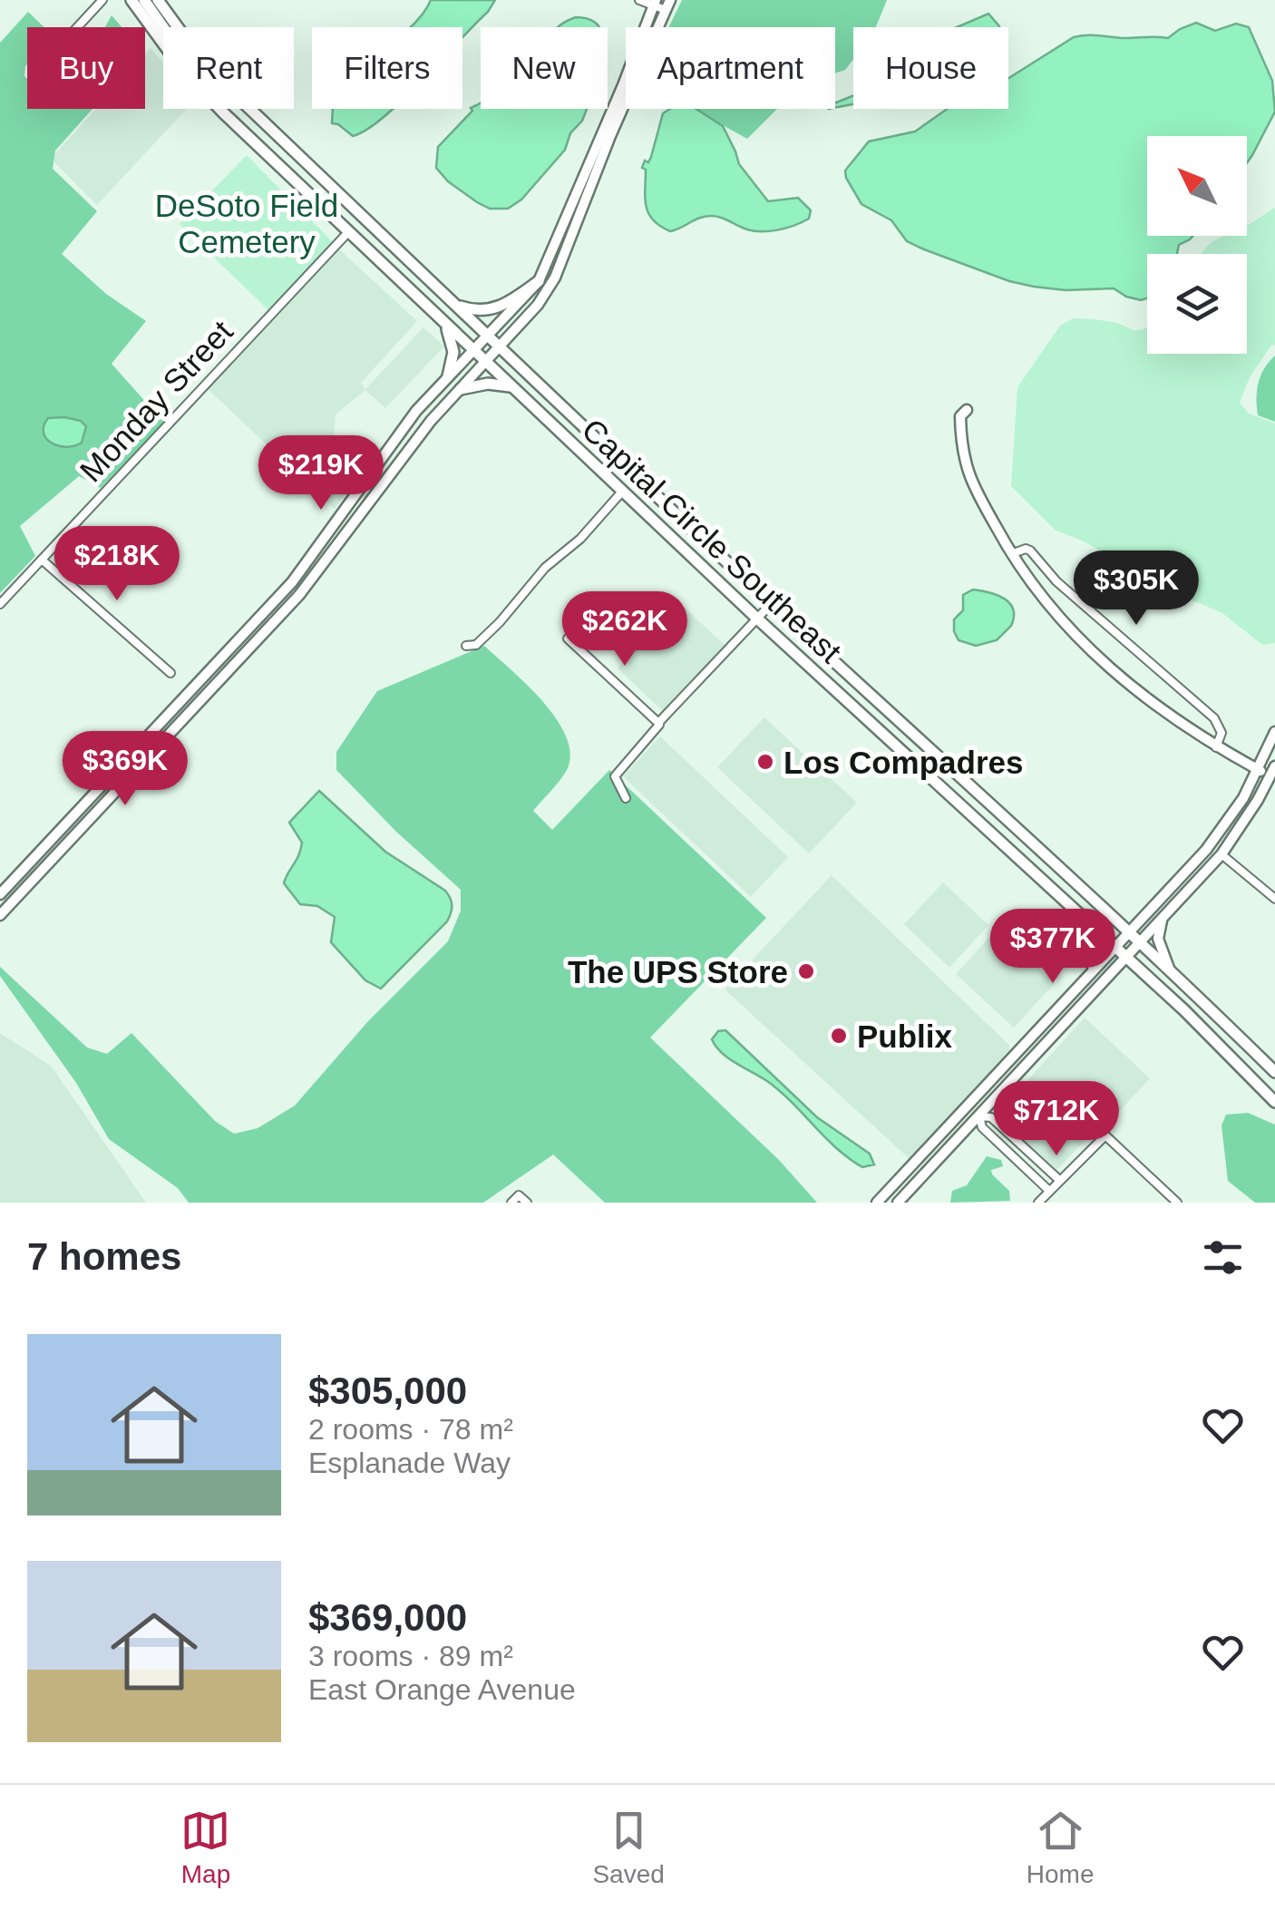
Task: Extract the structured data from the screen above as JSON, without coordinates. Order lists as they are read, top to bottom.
{
  "streets": {
    "main road": ["Capital Circle Southeast"],
    "street": ["Monday Street"]
  },
  "crossings": [
    ["Monday Street", "Capital Circle Southeast"]
  ],
  "parks": ["DeSoto Field Cemetery"],
  "places": ["Los Compadres", "The UPS Store", "Publix"],
  "north": "top left",
  "page": {
    "chip": [
      "Buy",
      "Rent",
      "Filters",
      "New",
      "Apartment",
      "House"
    ],
    "price": [
      "$219K",
      "$218K",
      "$305K",
      "$262K",
      "$369K",
      "$377K",
      "$712K"
    ],
    "heading": "7 homes",
    "list": [
      {
        "name": "$305,000",
        "note": "2 rooms · 78 m² · Esplanade Way"
      },
      {
        "name": "$369,000",
        "note": "3 rooms · 89 m² · East Orange Avenue"
      }
    ],
    "tabs": ["Map", "Saved", "Home"]
  }
}
